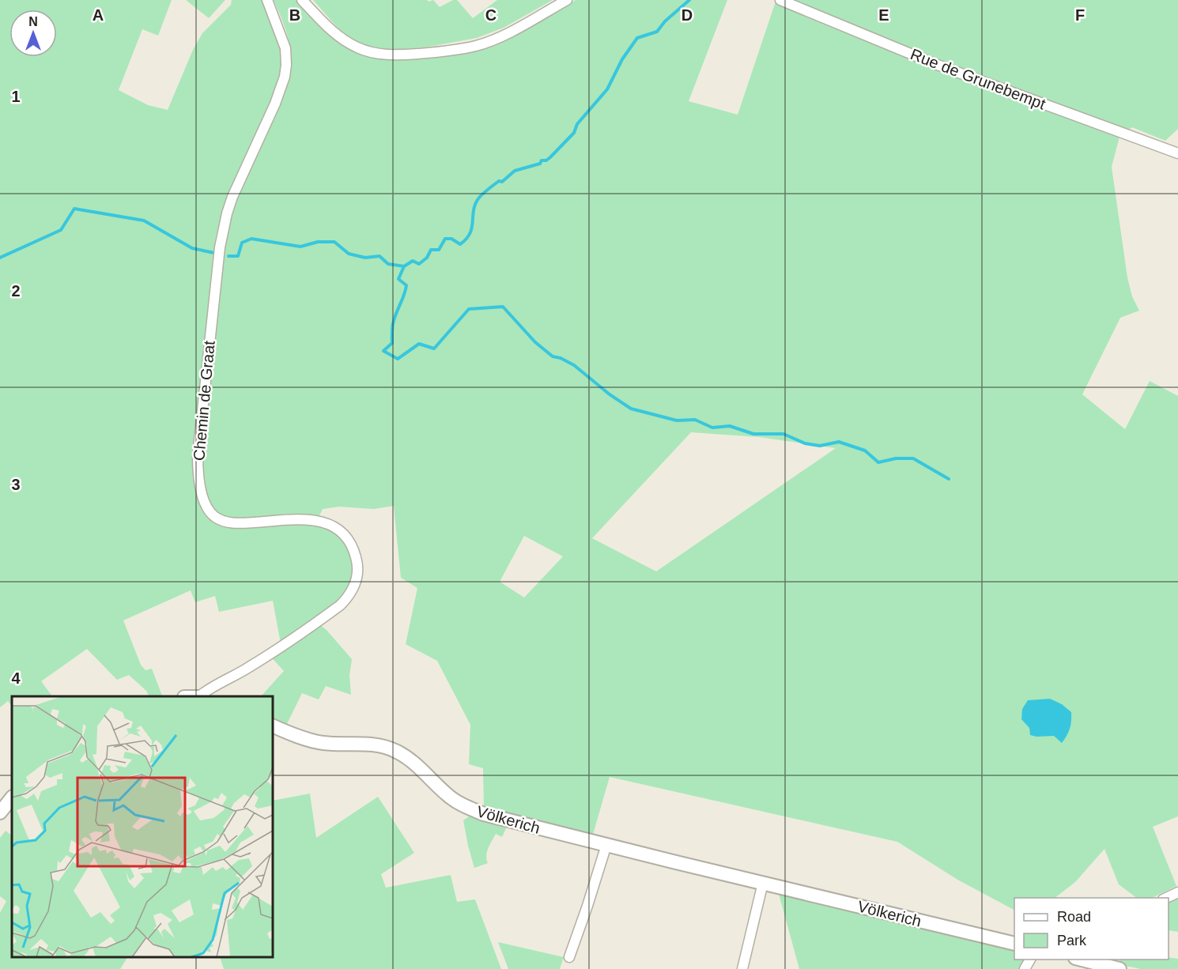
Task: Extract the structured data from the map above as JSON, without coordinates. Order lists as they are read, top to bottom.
{
  "streets": {
    "main road": ["Völkerich"],
    "street": ["Rue de Grunebempt", "Chemin de Graat"]
  },
  "legend": ["Road", "Park"],
  "north": "top",
  "grid": {
    "columns": [
      "A",
      "B",
      "C",
      "D",
      "E",
      "F"
    ],
    "rows": [
      "1",
      "2",
      "3",
      "4"
    ]
  }
}
